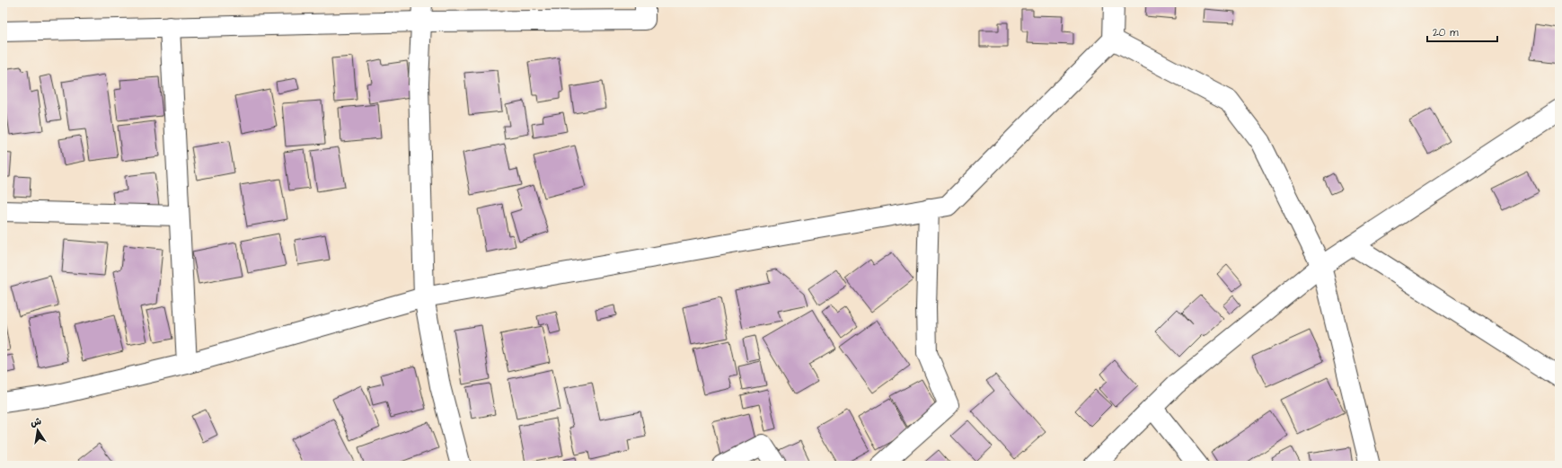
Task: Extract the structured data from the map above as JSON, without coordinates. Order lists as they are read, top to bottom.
{
  "scale_bar": "20 m",
  "north": "top"
}
